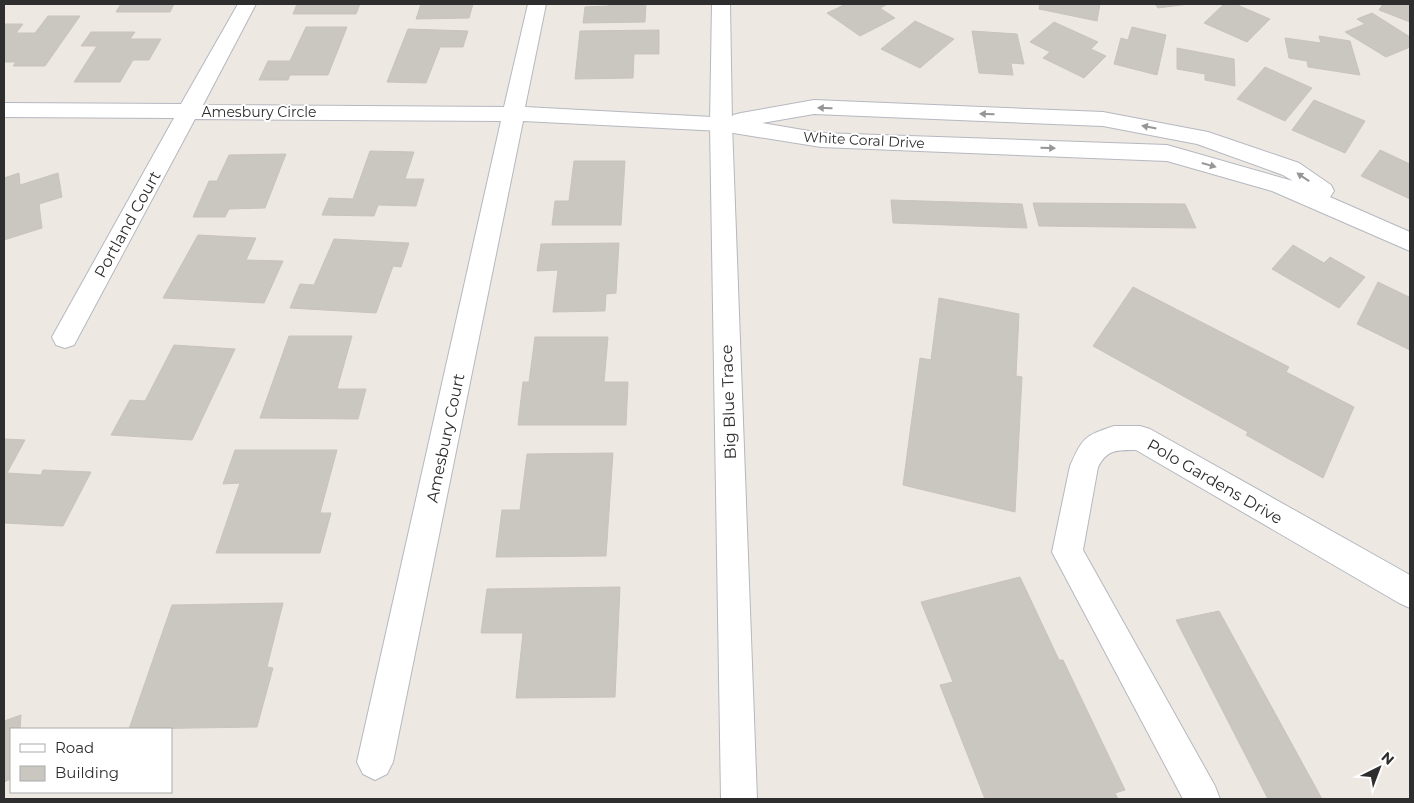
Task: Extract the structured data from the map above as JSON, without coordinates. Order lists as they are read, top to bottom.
{
  "streets": {
    "street": [
      "Amesbury Circle",
      "White Coral Drive",
      "Portland Court",
      "Big Blue Trace",
      "Amesbury Court",
      "Polo Gardens Drive"
    ]
  },
  "crossings": [
    ["Amesbury Circle", "White Coral Drive"],
    ["Amesbury Circle", "Portland Court"],
    ["Amesbury Circle", "Big Blue Trace"],
    ["Amesbury Circle", "Amesbury Court"],
    ["White Coral Drive", "Big Blue Trace"]
  ],
  "legend": ["Road", "Building"],
  "north": "top right"
}
